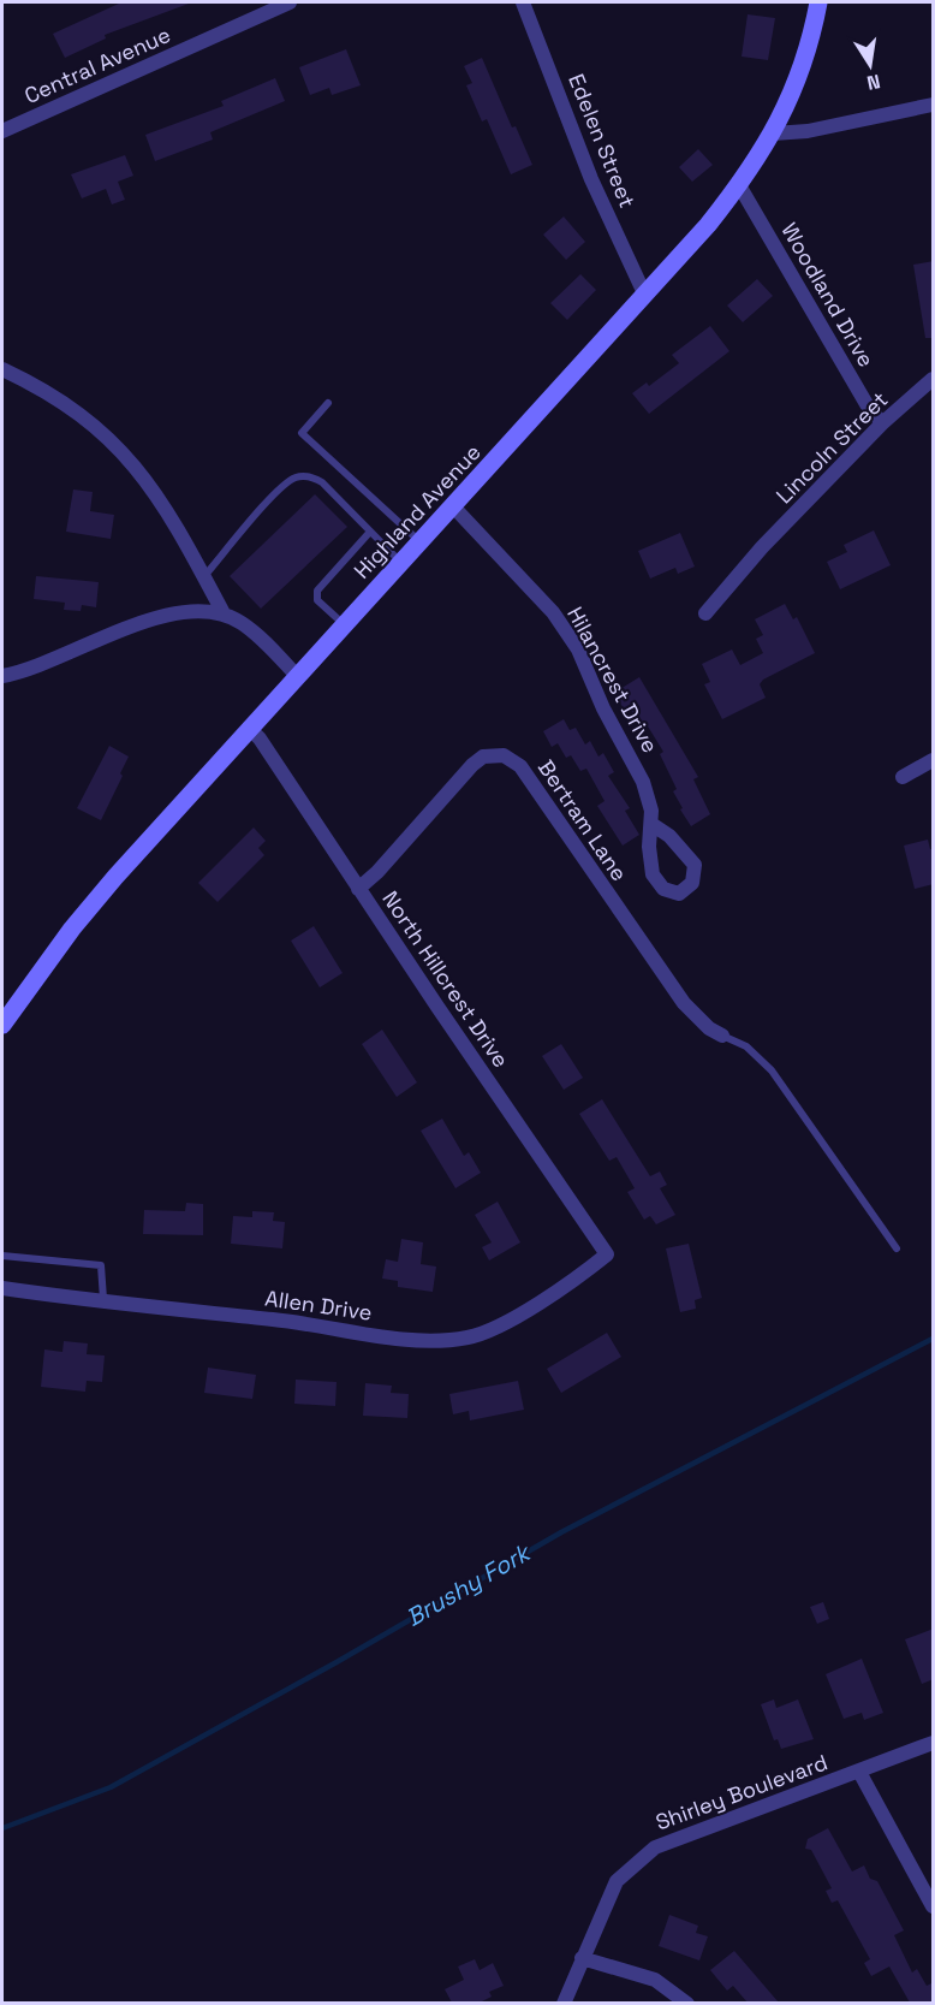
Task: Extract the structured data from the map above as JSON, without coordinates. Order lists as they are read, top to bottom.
{
  "streets": {
    "main road": ["Highland Avenue"],
    "street": [
      "Central Avenue",
      "Edelen Street",
      "Woodland Drive",
      "Lincoln Street",
      "Hilancrest Drive",
      "Bertram Lane",
      "North Hillcrest Drive",
      "Allen Drive",
      "Shirley Boulevard"
    ]
  },
  "crossings": [
    ["Edelen Street", "Highland Avenue"],
    ["Woodland Drive", "Lincoln Street"],
    ["Woodland Drive", "Highland Avenue"],
    ["Highland Avenue", "Hilancrest Drive"],
    ["Highland Avenue", "North Hillcrest Drive"],
    ["Bertram Lane", "North Hillcrest Drive"],
    ["North Hillcrest Drive", "Allen Drive"]
  ],
  "water": ["Brushy Fork"],
  "north": "bottom"
}
